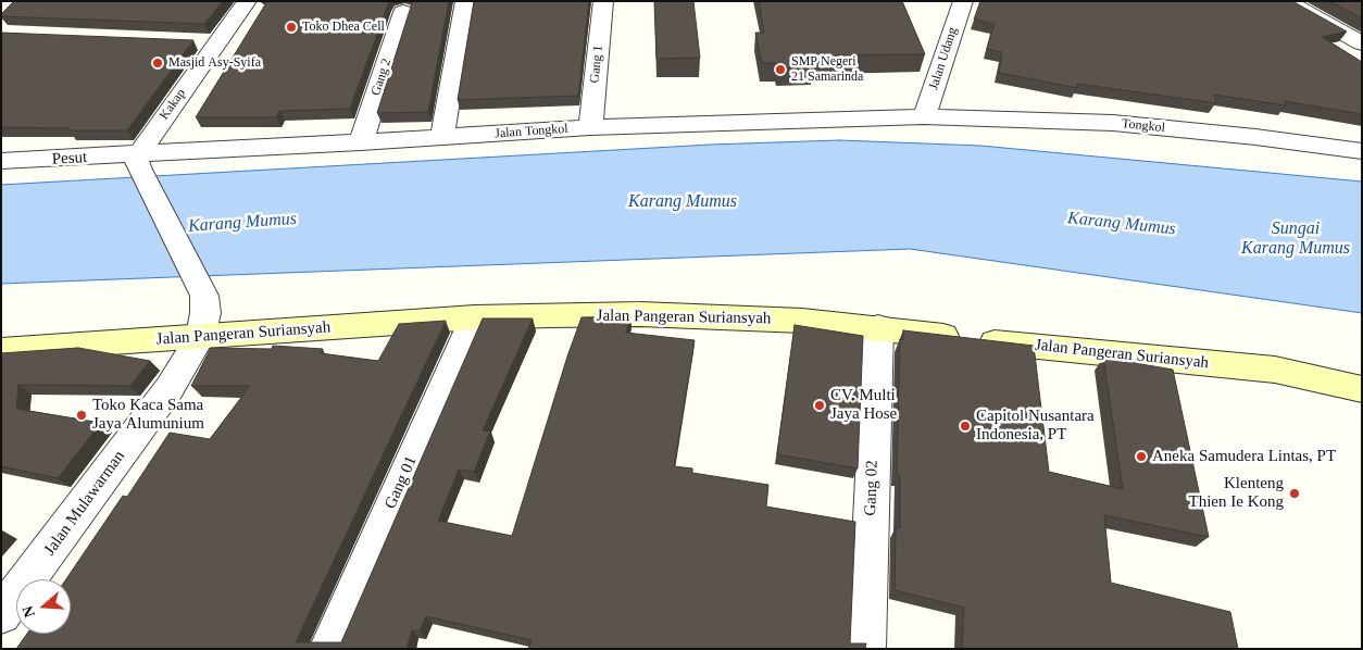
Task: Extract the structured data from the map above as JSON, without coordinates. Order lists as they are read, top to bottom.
{
  "streets": {
    "main road": ["Jalan Pangeran Suriansyah"],
    "street": [
      "Jalan Udang",
      "Gang 1",
      "Gang 2",
      "Kakap",
      "Tongkol",
      "Jalan Tongkol",
      "Pesut",
      "Gang 01",
      "Gang 02",
      "Jalan Mulawarman"
    ]
  },
  "crossings": [
    ["Jalan Udang", "Tongkol"],
    ["Jalan Udang", "Jalan Tongkol"],
    ["Gang 1", "Jalan Tongkol"],
    ["Gang 2", "Jalan Tongkol"],
    ["Kakap", "Jalan Tongkol"],
    ["Kakap", "Pesut"],
    ["Kakap", "Jalan Mulawarman"],
    ["Tongkol", "Jalan Tongkol"],
    ["Jalan Tongkol", "Pesut"],
    ["Jalan Tongkol", "Jalan Mulawarman"],
    ["Pesut", "Jalan Mulawarman"],
    ["Jalan Pangeran Suriansyah", "Gang 01"],
    ["Jalan Pangeran Suriansyah", "Gang 02"],
    ["Jalan Pangeran Suriansyah", "Jalan Mulawarman"]
  ],
  "water": ["Karang Mumus", "Sungai Karang Mumus"],
  "places": [
    "Toko Dhea Cell",
    "Masjid Asy-Syifa",
    "SMP Negeri 21 Samarinda",
    "CV. Multi Jaya Hose",
    "Toko Kaca Sama Jaya Alumunium",
    "Capitol Nusantara Indonesia, PT",
    "Aneka Samudera Lintas, PT",
    "Klenteng Thien Ie Kong"
  ],
  "north": "left"
}
